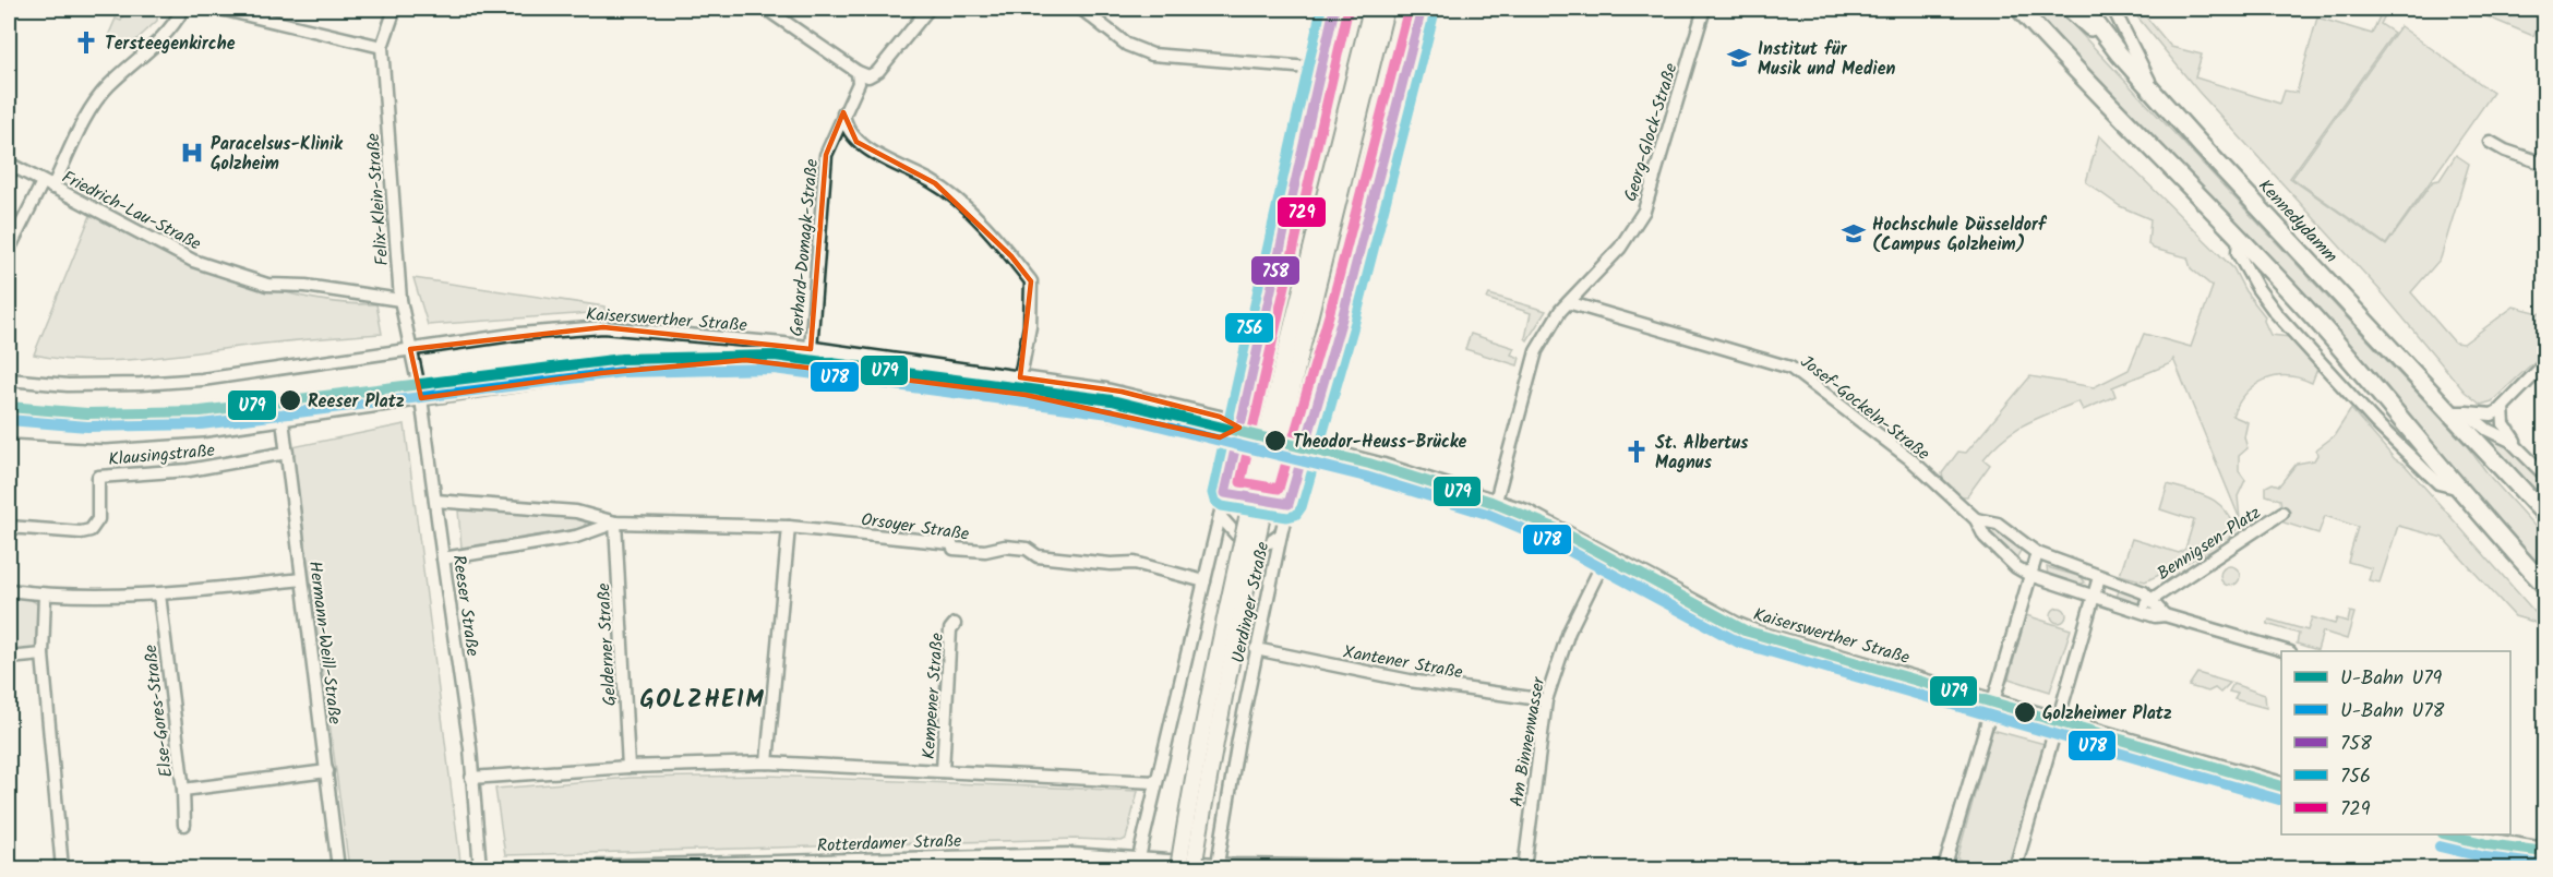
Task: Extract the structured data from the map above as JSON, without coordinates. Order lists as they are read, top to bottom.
{
  "streets": {
    "highway": ["Kennedydamm"],
    "street": [
      "Georg-Glock-Straße",
      "Felix-Klein-Straße",
      "Friedrich-Lau-Straße",
      "Gerhard-Domagk-Straße",
      "Kaiserswerther Straße",
      "Josef-Gockeln-Straße",
      "Klausingstraße",
      "Orsoyer Straße",
      "Bennigsen-Platz",
      "Uerdinger Straße",
      "Reeser Straße",
      "Hermann-Weill-Straße",
      "Gelderner Straße",
      "Xantener Straße",
      "Kempener Straße",
      "Else-Gores-Straße",
      "Am Binnenwasser",
      "Rotterdamer Straße"
    ]
  },
  "crossings": [
    ["Georg-Glock-Straße", "Kaiserswerther Straße"],
    ["Georg-Glock-Straße", "Josef-Gockeln-Straße"],
    ["Felix-Klein-Straße", "Friedrich-Lau-Straße"],
    ["Felix-Klein-Straße", "Kaiserswerther Straße"],
    ["Felix-Klein-Straße", "Reeser Straße"],
    ["Gerhard-Domagk-Straße", "Kaiserswerther Straße"],
    ["Kaiserswerther Straße", "Uerdinger Straße"],
    ["Kaiserswerther Straße", "Reeser Straße"],
    ["Kaiserswerther Straße", "Hermann-Weill-Straße"],
    ["Kaiserswerther Straße", "Am Binnenwasser"],
    ["Josef-Gockeln-Straße", "Bennigsen-Platz"],
    ["Klausingstraße", "Hermann-Weill-Straße"],
    ["Orsoyer Straße", "Reeser Straße"],
    ["Orsoyer Straße", "Gelderner Straße"],
    ["Uerdinger Straße", "Xantener Straße"],
    ["Uerdinger Straße", "Rotterdamer Straße"],
    ["Xantener Straße", "Am Binnenwasser"]
  ],
  "districts": ["GOLZHEIM"],
  "places": {
    "church": ["Tersteegenkirche", "St. Albertus Magnus"],
    "school or university": ["Institut für Musik und Medien", "Hochschule Düsseldorf (Campus Golzheim)"],
    "hospital": ["Paracelsus-Klinik Golzheim"],
    "other": ["Reeser Platz", "Theodor-Heuss-Brücke", "Golzheimer Platz"]
  },
  "lines": [
    "transit line 758",
    "transit line 756",
    "transit line 729",
    "metro line U79",
    "metro line U78"
  ],
  "legend": [
    "U-Bahn U79",
    "U-Bahn U78",
    "758",
    "756",
    "729"
  ]
}
